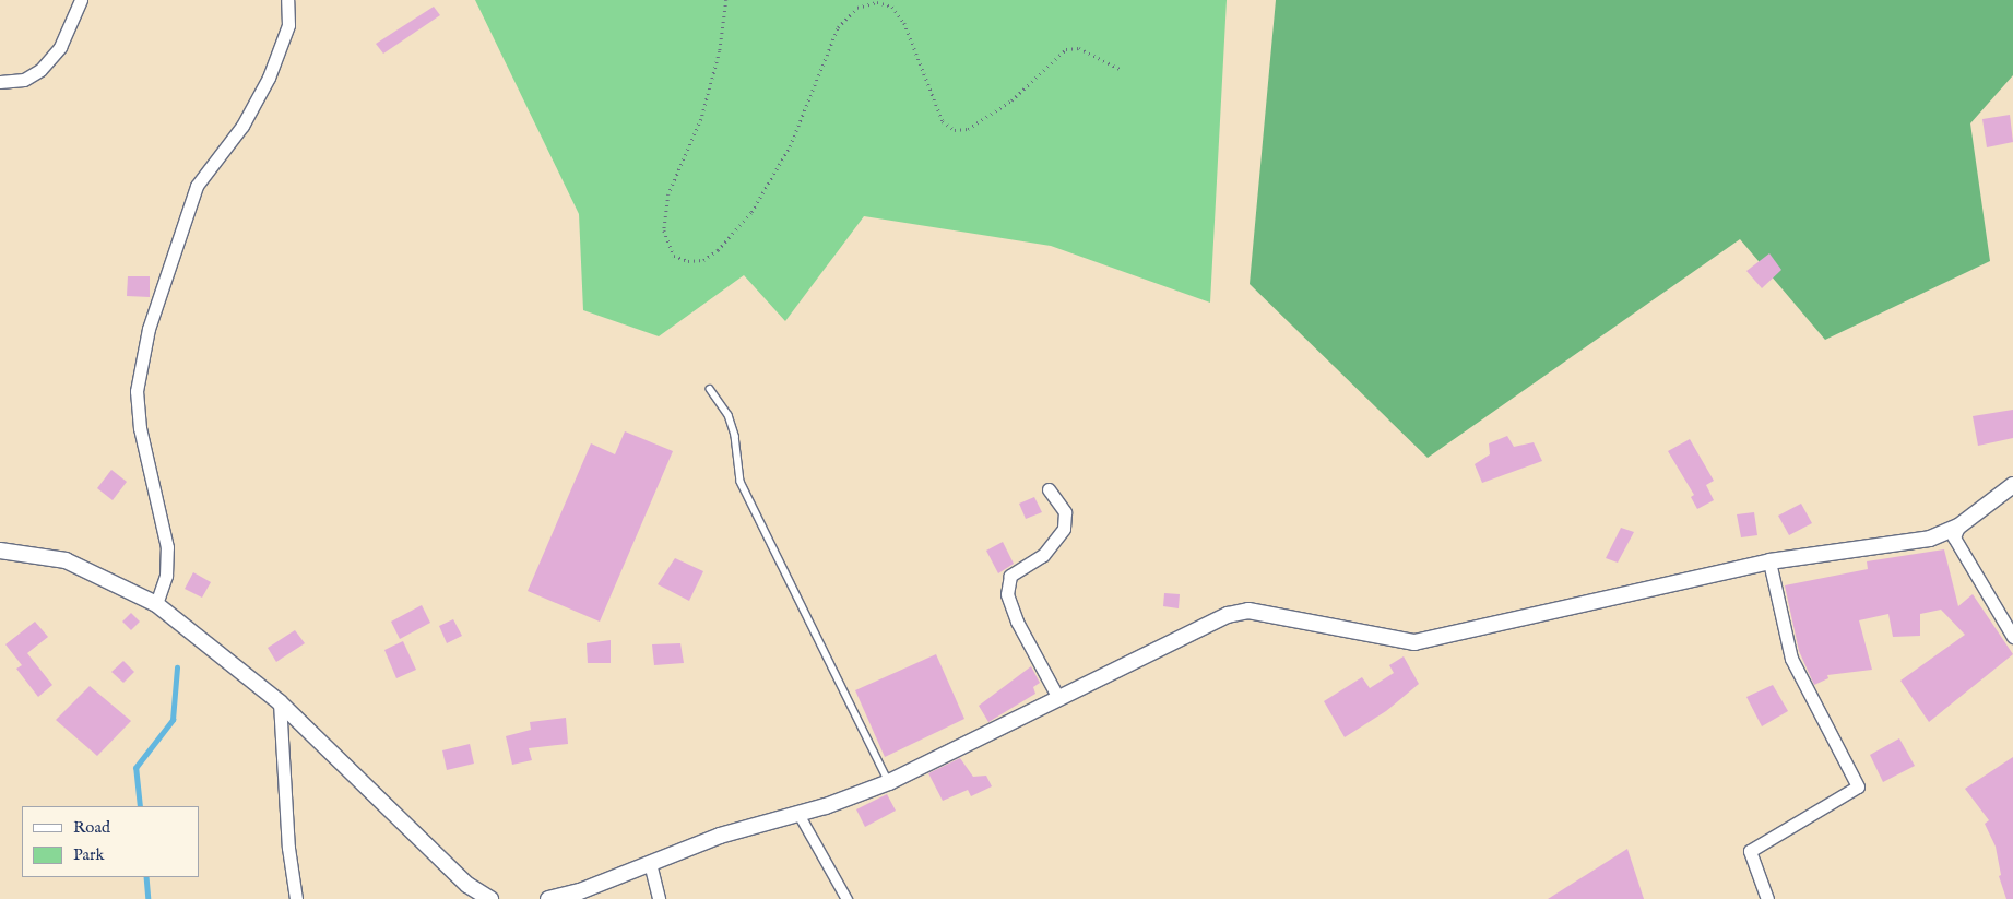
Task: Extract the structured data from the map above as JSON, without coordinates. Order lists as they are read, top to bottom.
{
  "legend": ["Road", "Park"]
}
